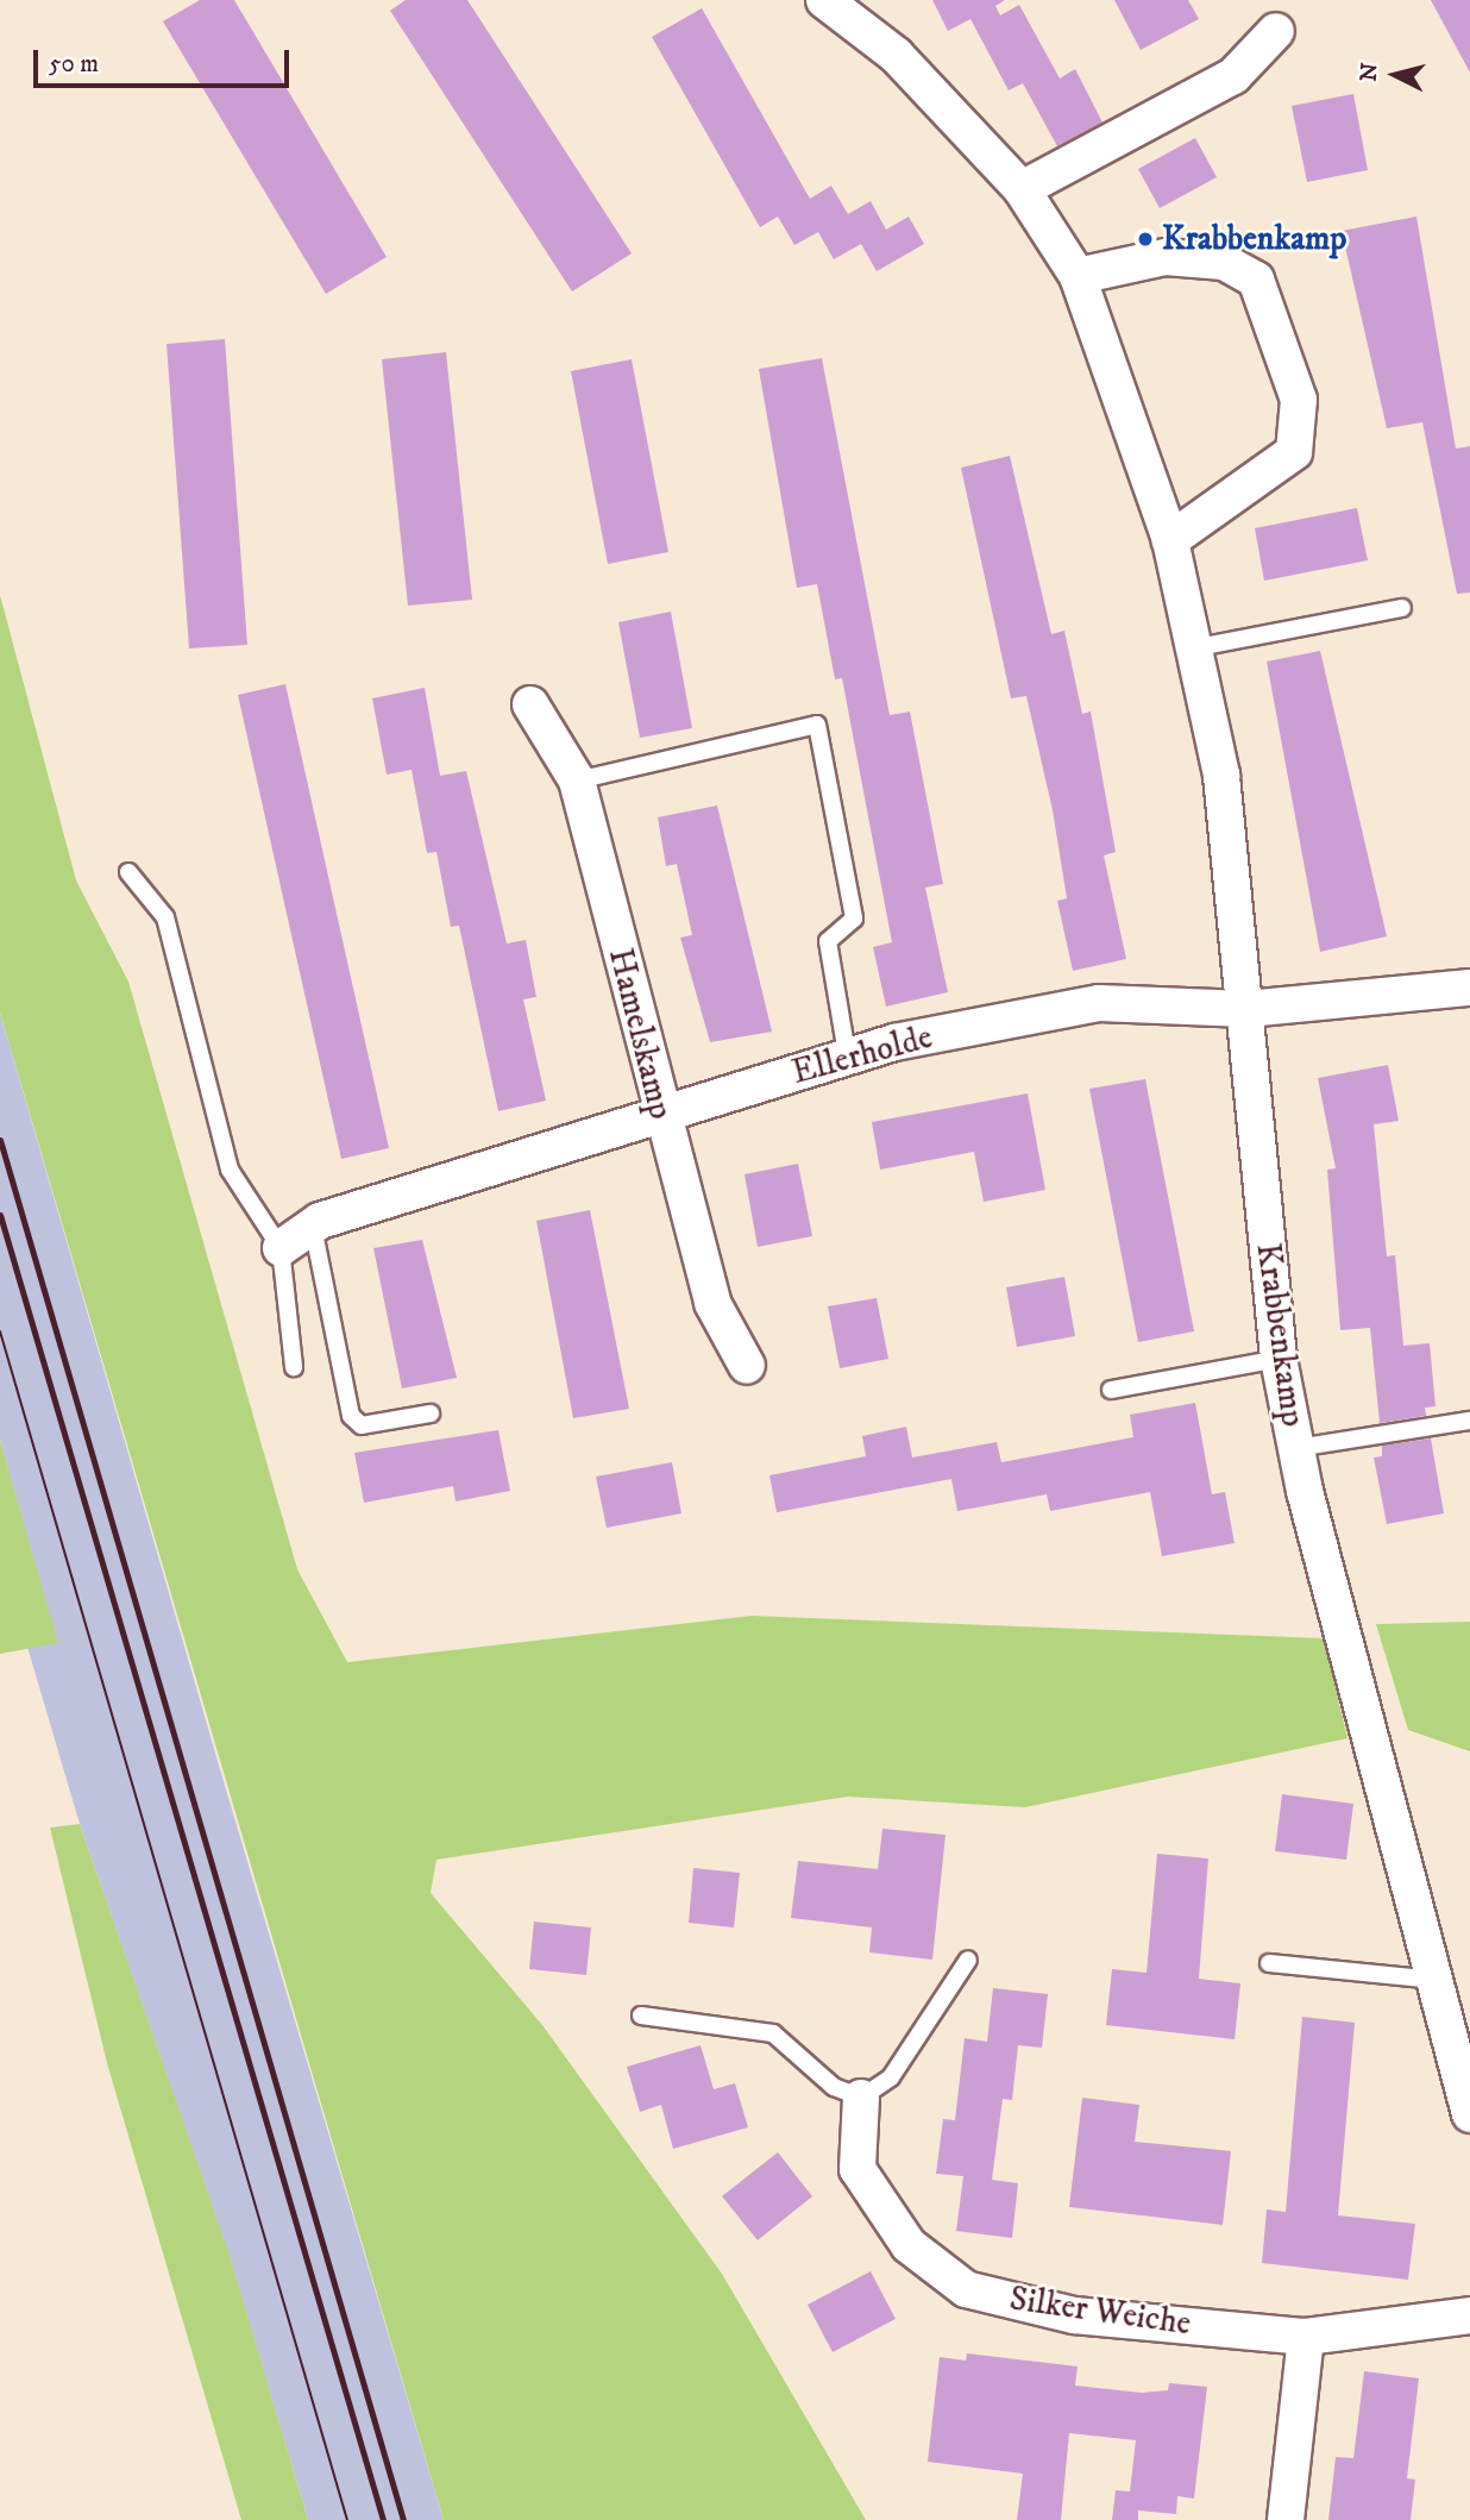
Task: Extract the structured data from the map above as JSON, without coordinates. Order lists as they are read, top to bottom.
{
  "streets": {
    "street": [
      "Hamelskamp",
      "Ellerholde",
      "Krabbenkamp",
      "Silker Weiche"
    ]
  },
  "crossings": [
    ["Hamelskamp", "Ellerholde"],
    ["Ellerholde", "Krabbenkamp"]
  ],
  "places": ["Krabbenkamp"],
  "scale_bar": "50 m",
  "north": "left"
}
